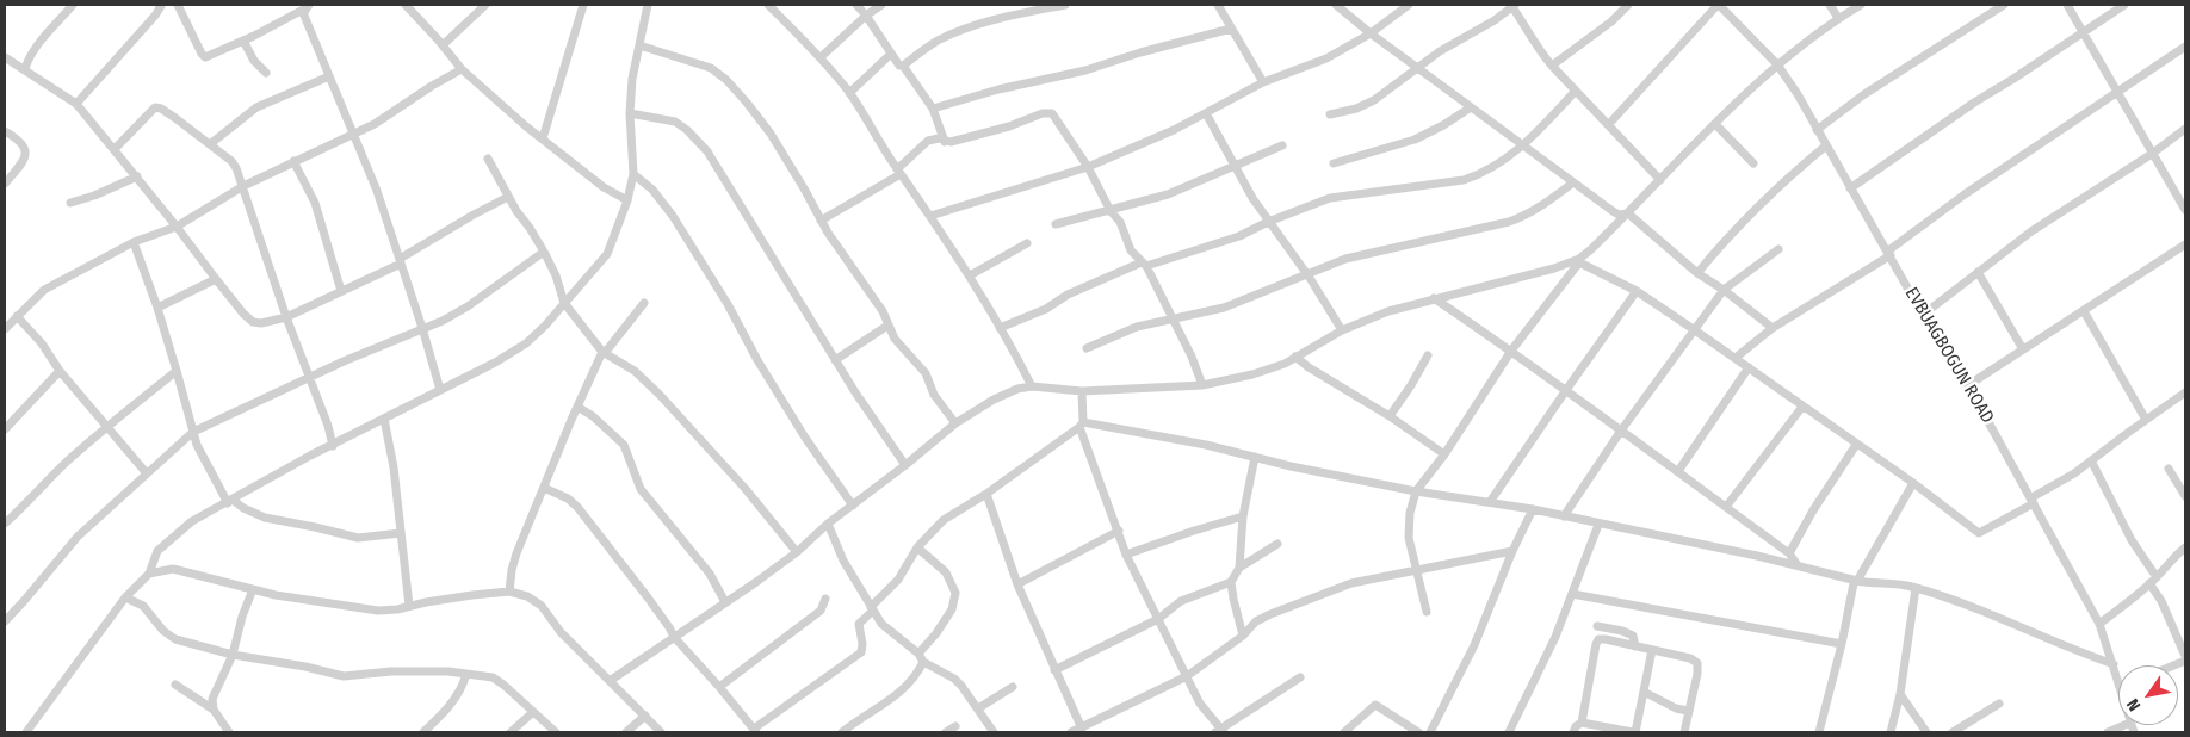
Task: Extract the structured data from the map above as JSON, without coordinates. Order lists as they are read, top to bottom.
{
  "streets": {
    "street": ["EVBUAGBOGUN ROAD"]
  },
  "north": "bottom left"
}
